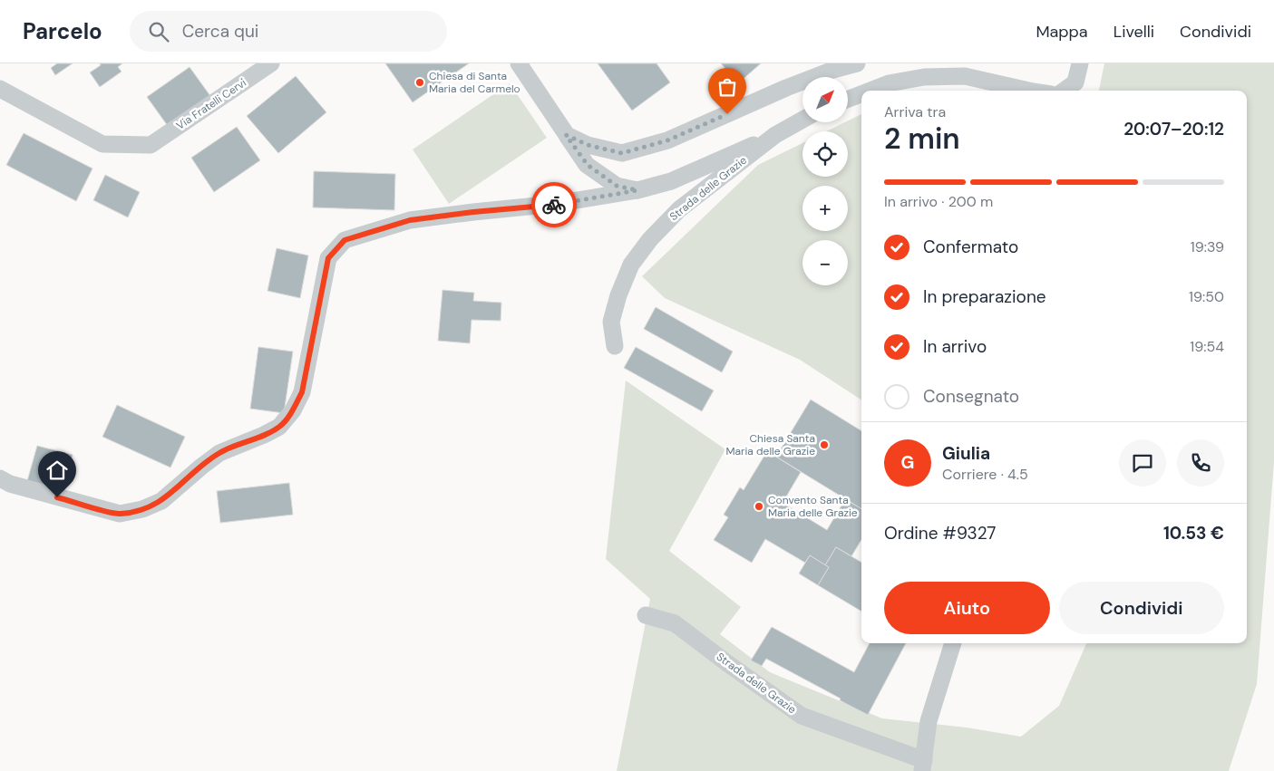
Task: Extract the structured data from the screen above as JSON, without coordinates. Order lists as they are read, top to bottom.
{
  "streets": {
    "street": ["Via Fratelli Cervi", "Strada delle Grazie"]
  },
  "places": ["Chiesa di Santa Maria del Carmelo", "Chiesa Santa Maria delle Grazie", "Convento Santa Maria delle Grazie"],
  "north": "top right",
  "page": {
    "header": "Parcelo",
    "search": "Cerca qui",
    "nav": ["Mappa", "Livelli", "Condividi"],
    "map_buttons": ["+", "−"],
    "heading": ["2 min", "Arriva tra", "20:07–20:12"],
    "panel": [
      "Giulia",
      "Corriere · 4.5",
      "Ordine #9327",
      "10.53 €"
    ],
    "bar": "In arrivo · 200 m",
    "list": [
      ["Confermato", "19:39"],
      ["In preparazione", "19:50"],
      ["In arrivo", "19:54"],
      "Consegnato"
    ],
    "round": "G",
    "buttons": ["Aiuto", "Condividi"]
  }
}
